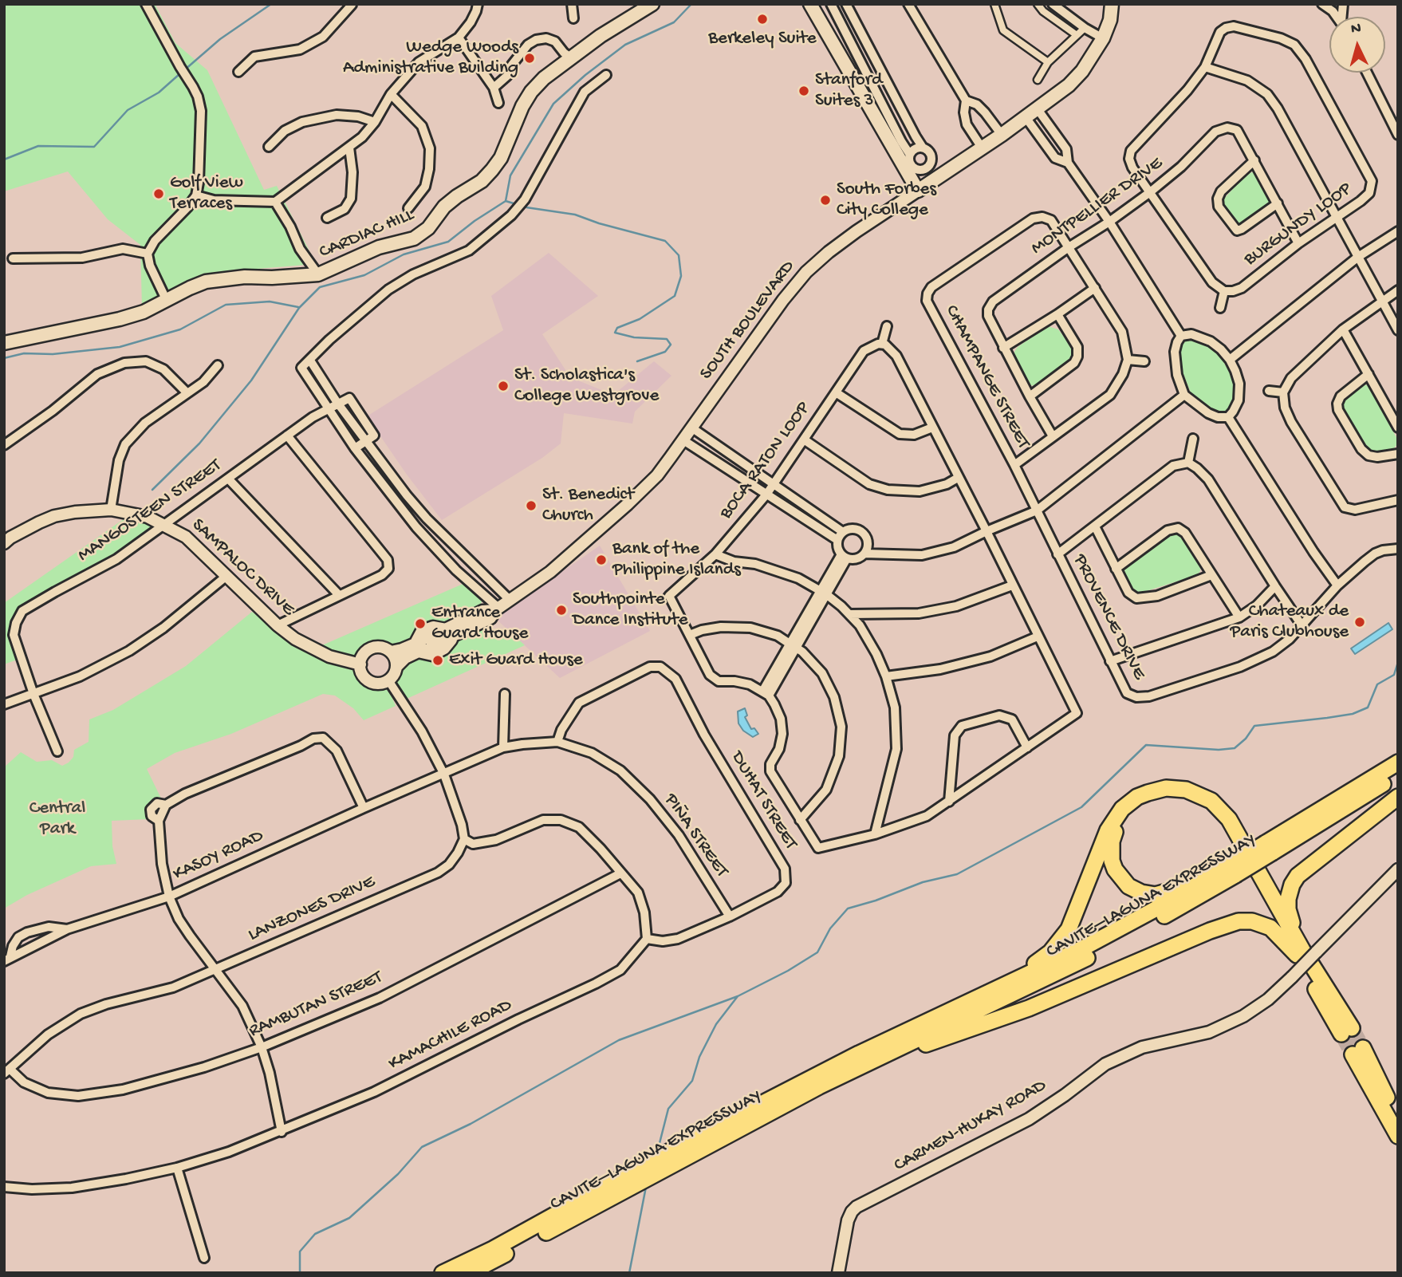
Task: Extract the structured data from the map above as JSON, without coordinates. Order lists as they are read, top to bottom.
{
  "streets": {
    "highway": ["CAVITE–LAGUNA EXPRESSWAY"],
    "main road": ["CARDIAC HILL", "SOUTH BOULEVARD"],
    "street": [
      "MONTPELLIER DRIVE",
      "BURGUNDY LOOP",
      "CHAMPANGE STREET",
      "BOCA RATON LOOP",
      "MANGOSTEEN STREET",
      "SAMPALOC DRIVE",
      "PROVENCE DRIVE",
      "DUHAT STREET",
      "PIÑA STREET",
      "KASOY ROAD",
      "LANZONES DRIVE",
      "RAMBUTAN STREET",
      "KAMACHILE ROAD",
      "CARMEN-HUKAY ROAD"
    ]
  },
  "crossings": [
    ["MONTPELLIER DRIVE", "BURGUNDY LOOP"],
    ["MONTPELLIER DRIVE", "CHAMPANGE STREET"],
    ["SOUTH BOULEVARD", "SAMPALOC DRIVE"],
    ["CHAMPANGE STREET", "PROVENCE DRIVE"],
    ["MANGOSTEEN STREET", "SAMPALOC DRIVE"],
    ["DUHAT STREET", "PIÑA STREET"],
    ["DUHAT STREET", "KAMACHILE ROAD"],
    ["PIÑA STREET", "KASOY ROAD"],
    ["LANZONES DRIVE", "RAMBUTAN STREET"]
  ],
  "parks": ["Central Park"],
  "places": [
    "Berkeley Suite",
    "Wedge Woods Administrative Building",
    "Stanford Suites 3",
    "Golf View Terraces",
    "South Forbes City College",
    "St. Scholastica's College Westgrove",
    "St. Benedict Church",
    "Bank of the Philippine Islands",
    "Southpointe Dance Institute",
    "Chateaux de Paris Clubhouse",
    "Entrance Guard House",
    "Exit Guard House"
  ],
  "north": "top"
}
